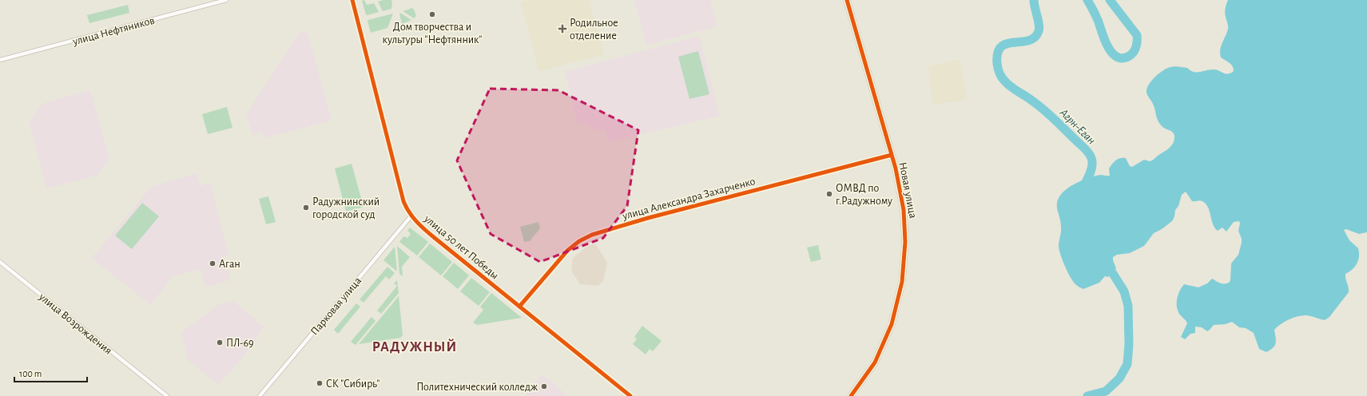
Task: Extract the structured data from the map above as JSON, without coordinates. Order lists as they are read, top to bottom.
{
  "streets": {
    "street": [
      "улица Нефтяников",
      "Новая улица",
      "улица Александра Захарченко",
      "улица 50 лет Победы",
      "Парковая улица",
      "улица Возрождения"
    ]
  },
  "crossings": [
    ["Новая улица", "улица Александра Захарченко"],
    ["улица Александра Захарченко", "улица 50 лет Победы"],
    ["улица 50 лет Победы", "Парковая улица"]
  ],
  "districts": ["РАДУЖНЫЙ"],
  "water": ["Агрн-Еган"],
  "places": {
    "other": [
      "Дом творчества и культуры \"Нефтянник\"",
      "ОМВД по г.Радужному",
      "Радужнинский городской суд",
      "Аган",
      "ПЛ-69",
      "СК \"Сибирь\"",
      "Политехнический колледж"
    ],
    "health": ["Родильное отделение"]
  },
  "scale_bar": "100 m"
}
